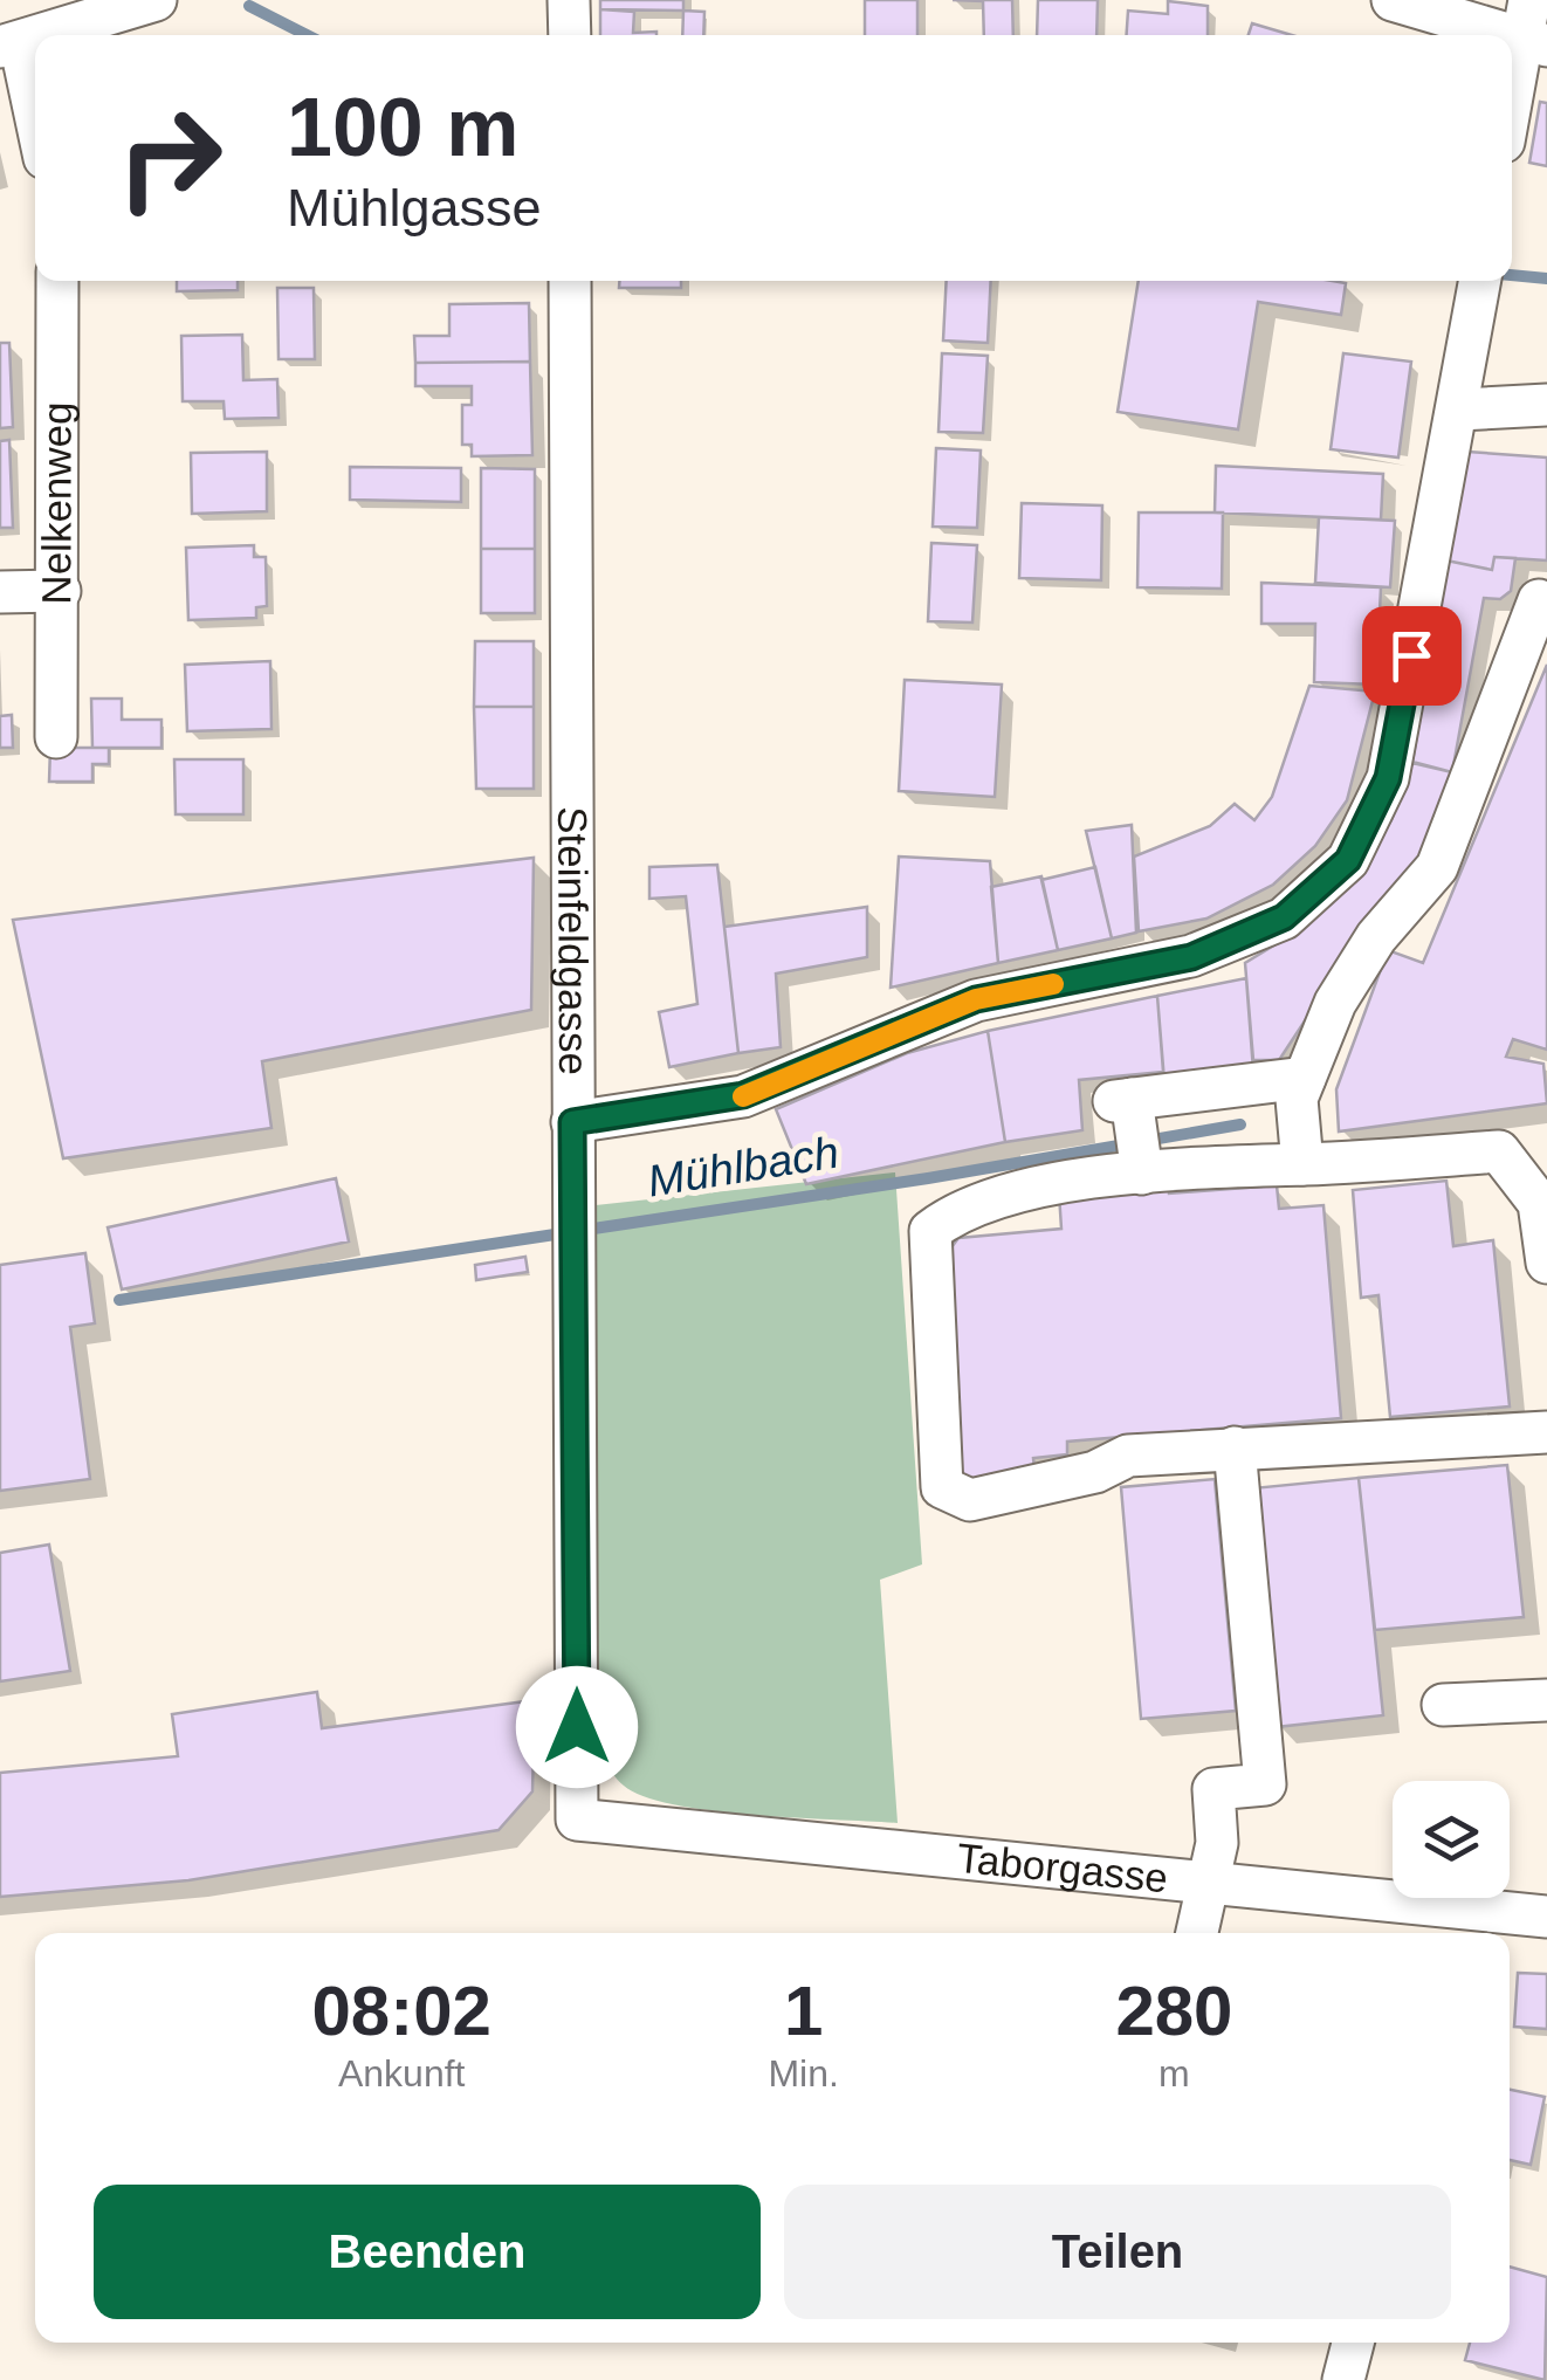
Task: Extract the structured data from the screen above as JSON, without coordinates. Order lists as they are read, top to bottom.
{
  "streets": {
    "street": ["Nelkenweg", "Steinfeldgasse", "Taborgasse"]
  },
  "crossings": [
    ["Steinfeldgasse", "Taborgasse"]
  ],
  "water": ["Mühlbach"],
  "page": {
    "turn": ["100 m", "Mühlgasse"],
    "eta": [
      "08:02",
      "Ankunft",
      "1",
      "Min.",
      "280",
      "m"
    ],
    "buttons": ["Beenden", "Teilen"]
  }
}
